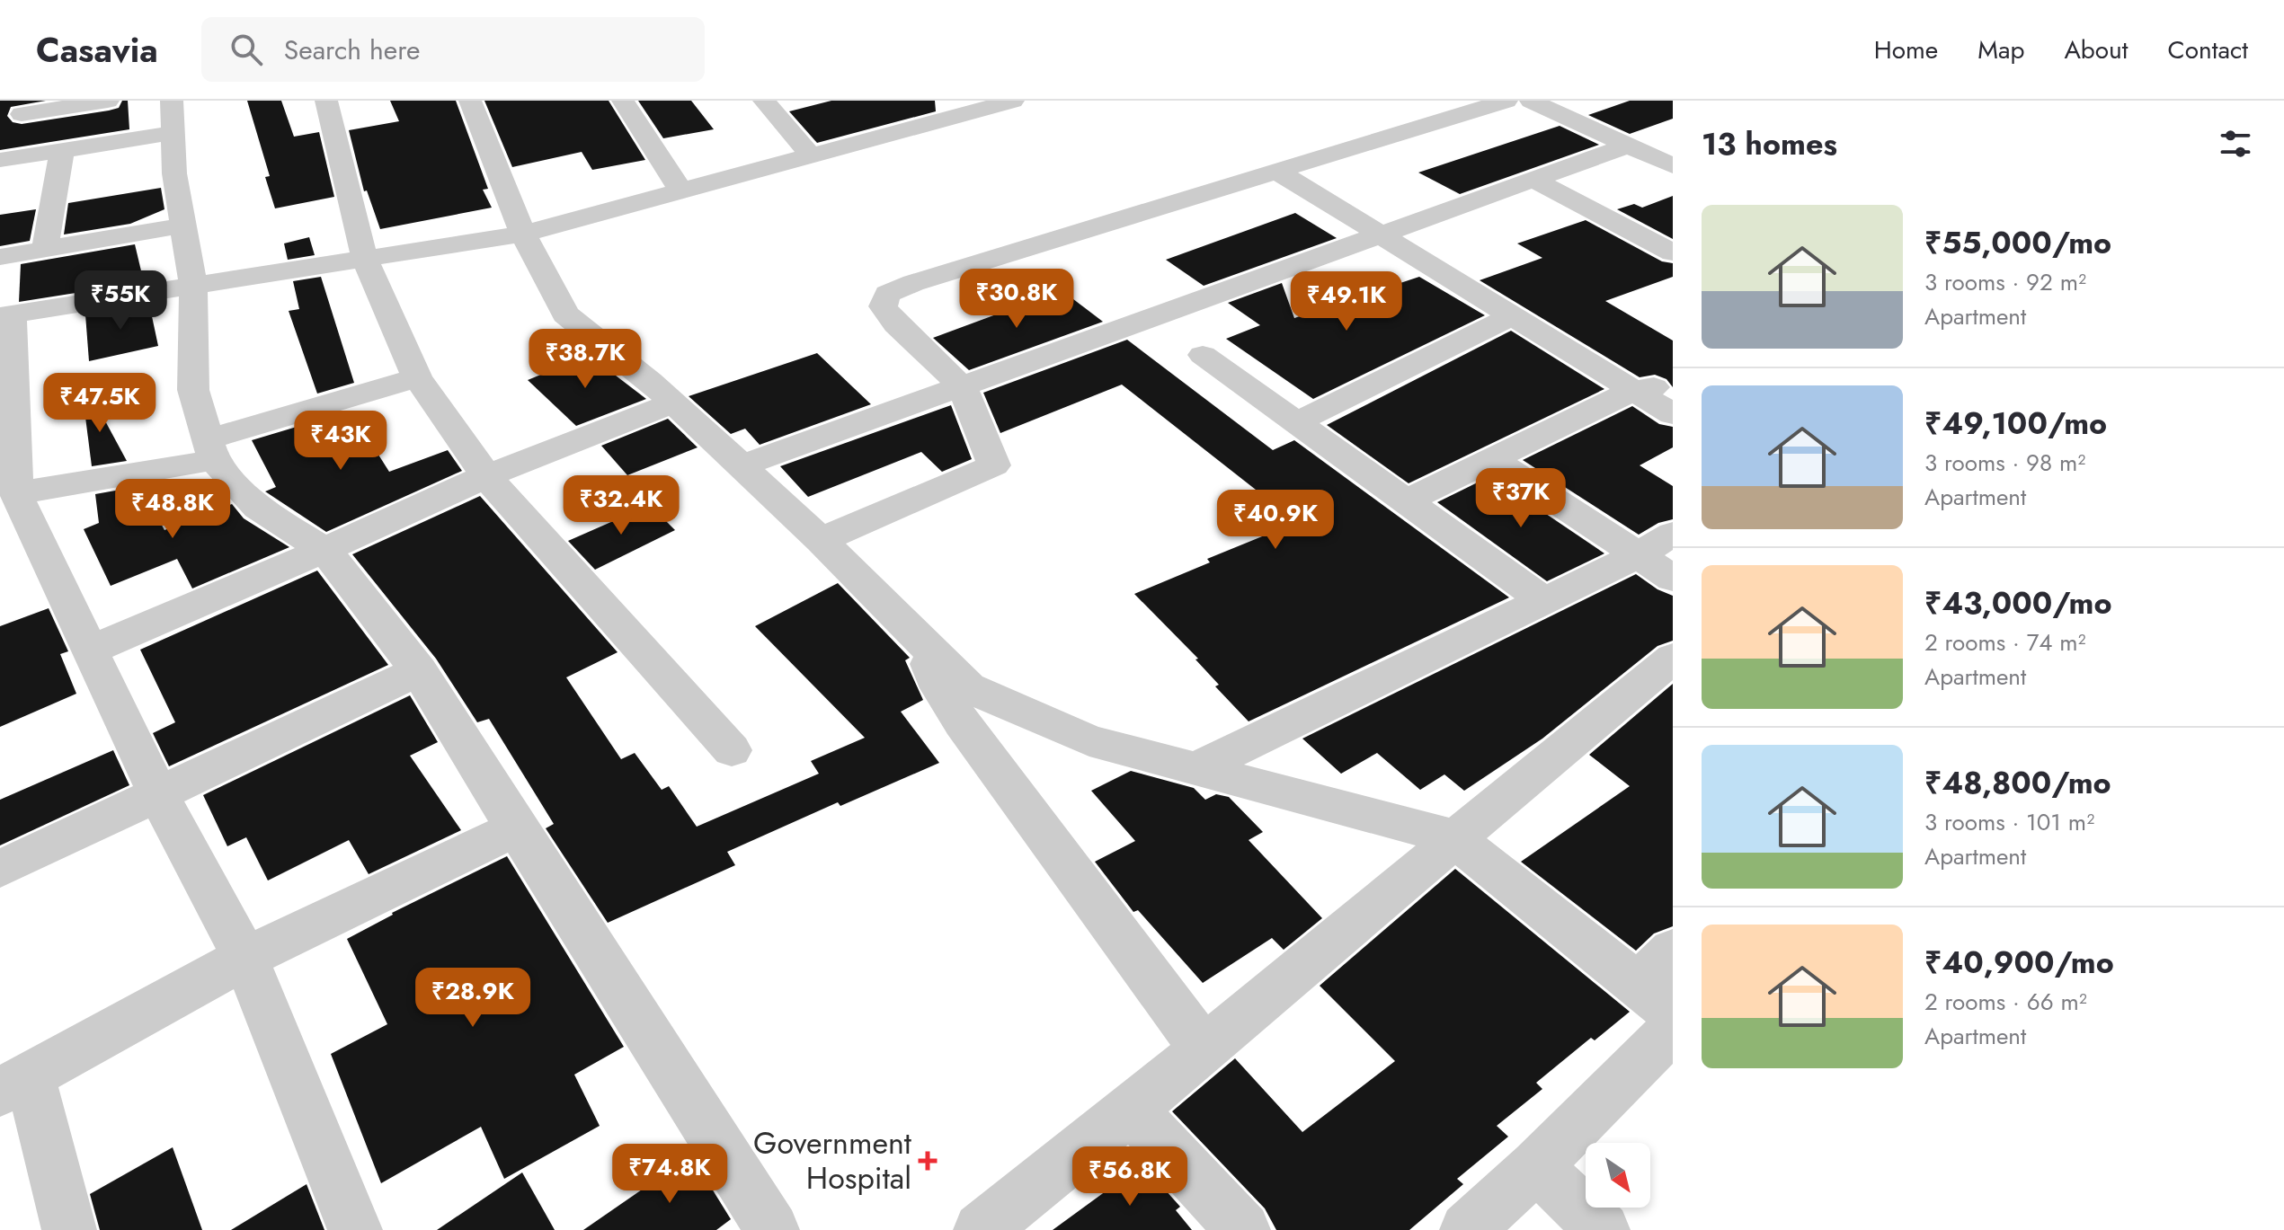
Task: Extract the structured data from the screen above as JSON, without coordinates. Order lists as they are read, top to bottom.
{
  "places": {
    "health": ["Government Hospital"]
  },
  "north": "bottom right",
  "page": {
    "header": "Casavia",
    "search": "Search here",
    "nav": [
      "Home",
      "Map",
      "About",
      "Contact"
    ],
    "heading": "13 homes",
    "list": [
      {
        "name": "₹55,000/mo",
        "note": "3 rooms · 92 m² · Apartment"
      },
      {
        "name": "₹49,100/mo",
        "note": "3 rooms · 98 m² · Apartment"
      },
      {
        "name": "₹43,000/mo",
        "note": "2 rooms · 74 m² · Apartment"
      },
      {
        "name": "₹48,800/mo",
        "note": "3 rooms · 101 m² · Apartment"
      },
      {
        "name": "₹40,900/mo",
        "note": "2 rooms · 66 m² · Apartment"
      }
    ],
    "price": [
      "₹30.8K",
      "₹55K",
      "₹49.1K",
      "₹38.7K",
      "₹47.5K",
      "₹43K",
      "₹37K",
      "₹32.4K",
      "₹48.8K",
      "₹40.9K",
      "₹28.9K",
      "₹74.8K",
      "₹56.8K"
    ]
  }
}
